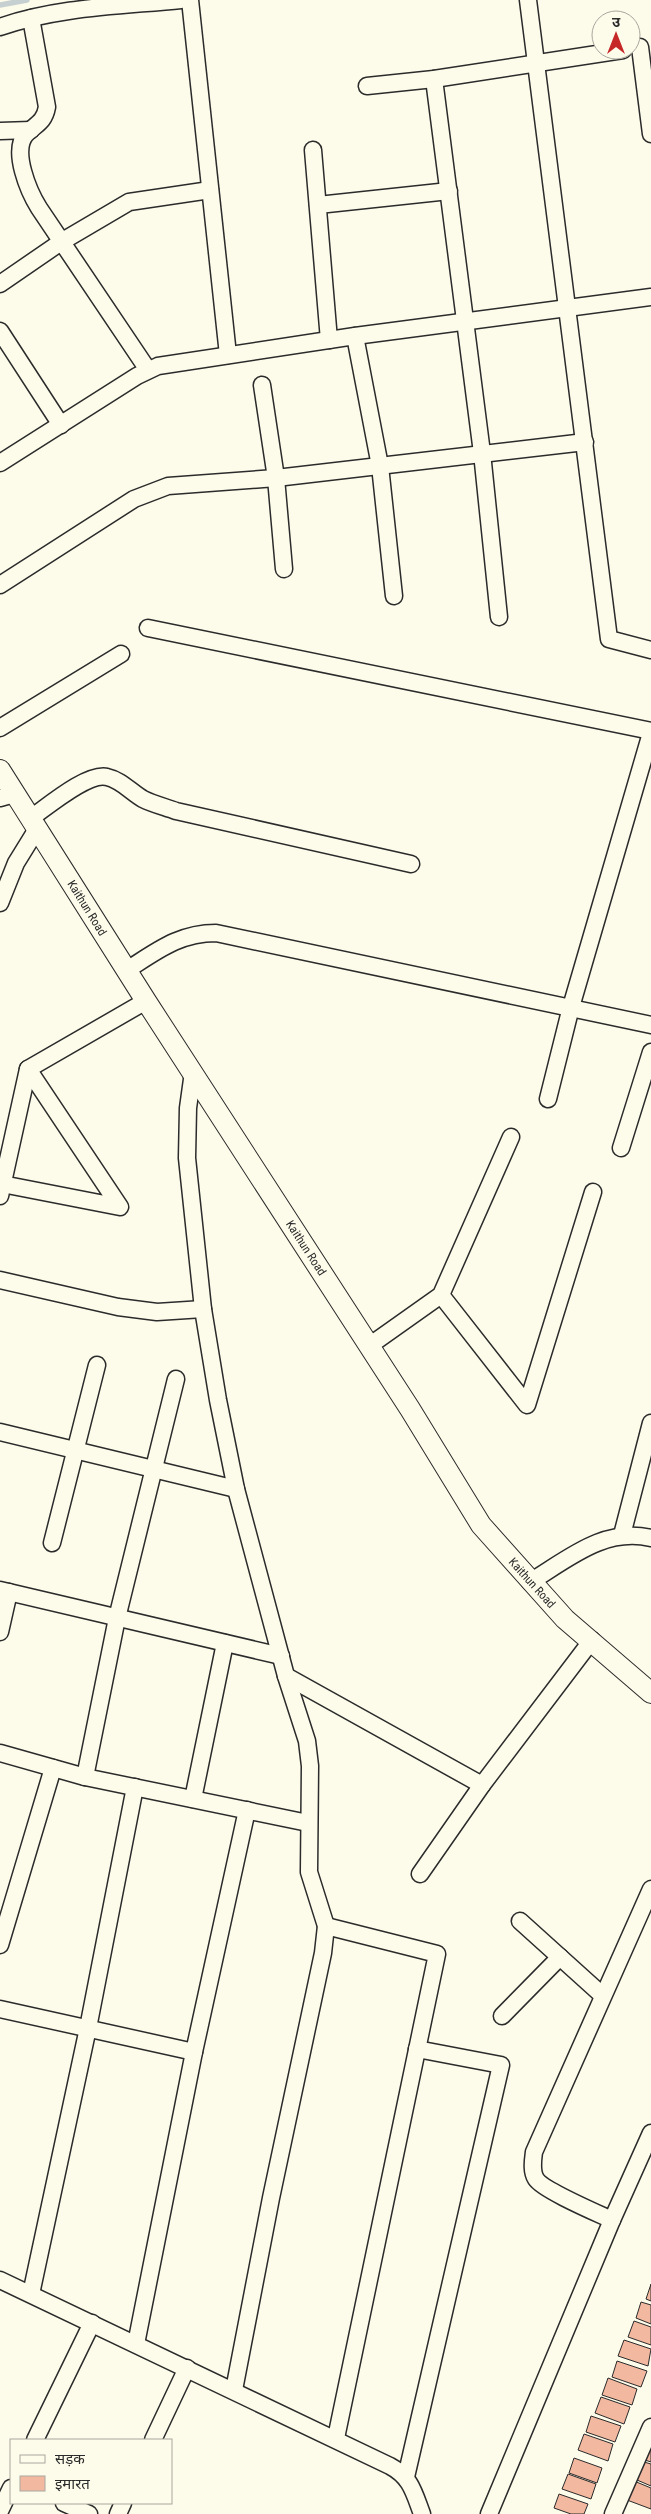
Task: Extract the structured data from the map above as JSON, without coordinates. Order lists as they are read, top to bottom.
{
  "streets": {
    "street": ["Kaithun Road"]
  },
  "legend": ["सड़क", "इमारत"],
  "north": "top"
}
